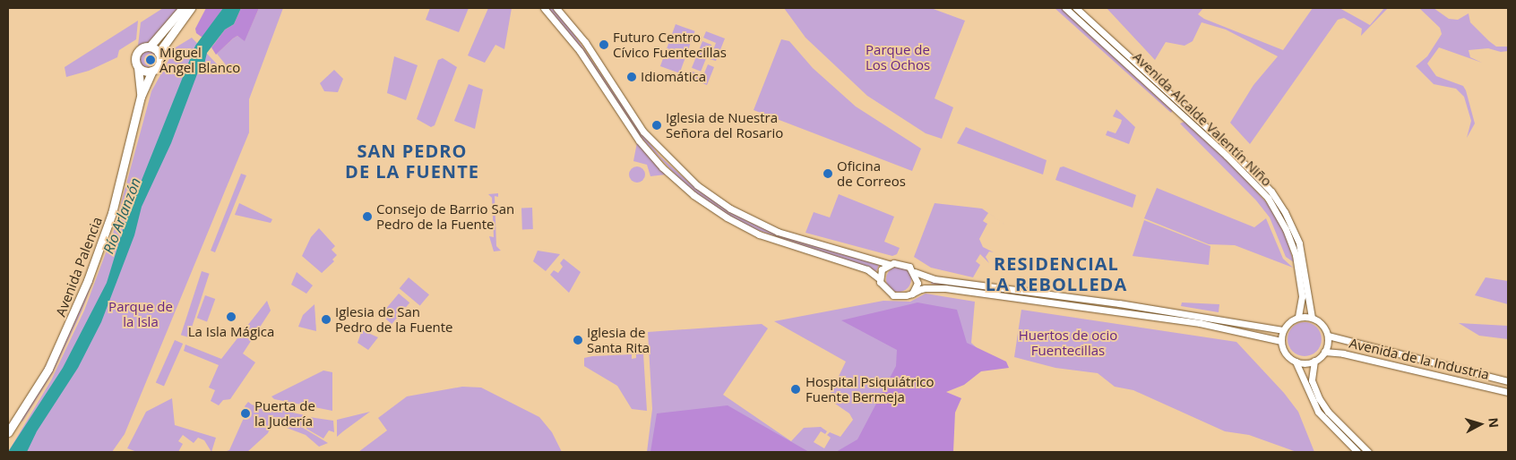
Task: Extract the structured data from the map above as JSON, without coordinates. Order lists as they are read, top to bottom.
{
  "streets": {
    "highway": ["Avenida Palencia"],
    "main road": ["Avenida Alcalde Valentín Niño", "Avenida de la Industria"]
  },
  "crossings": [
    ["Avenida Alcalde Valentín Niño", "Avenida de la Industria"]
  ],
  "districts": ["SAN PEDRO DE LA FUENTE", "RESIDENCIAL LA REBOLLEDA"],
  "water": ["Río Arlanzón"],
  "parks": ["Parque de Los Ochos", "Parque de la Isla", "Huertos de ocio Fuentecillas"],
  "places": [
    "Futuro Centro Cívico Fuentecillas",
    "Miguel Ángel Blanco",
    "Idiomática",
    "Iglesia de Nuestra Señora del Rosario",
    "Oficina de Correos",
    "Consejo de Barrio San Pedro de la Fuente",
    "La Isla Mágica",
    "Iglesia de San Pedro de la Fuente",
    "Iglesia de Santa Rita",
    "Hospital Psiquiátrico Fuente Bermeja",
    "Puerta de la Judería"
  ],
  "north": "right"
}
